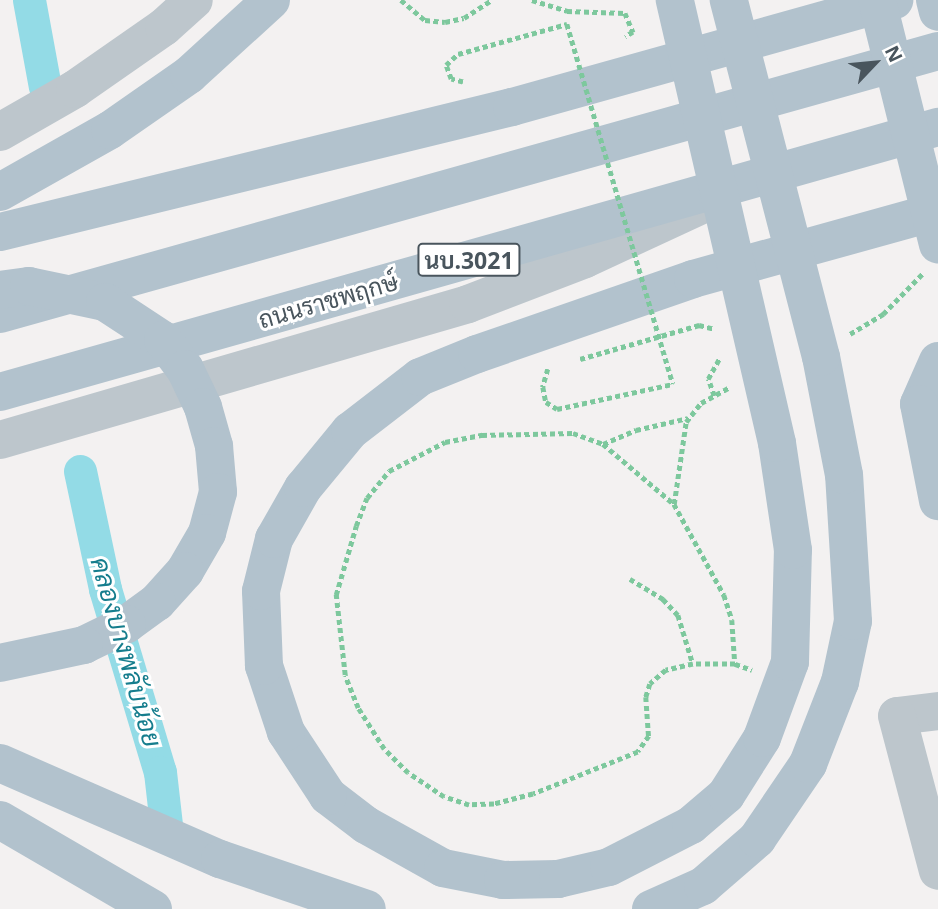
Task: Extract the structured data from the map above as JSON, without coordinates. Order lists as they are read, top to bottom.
{
  "streets": {
    "main road": ["นบ.3021", "ถนนราชพฤกษ์"]
  },
  "water": ["คลองบางพลับน้อย"],
  "north": "top right"
}
